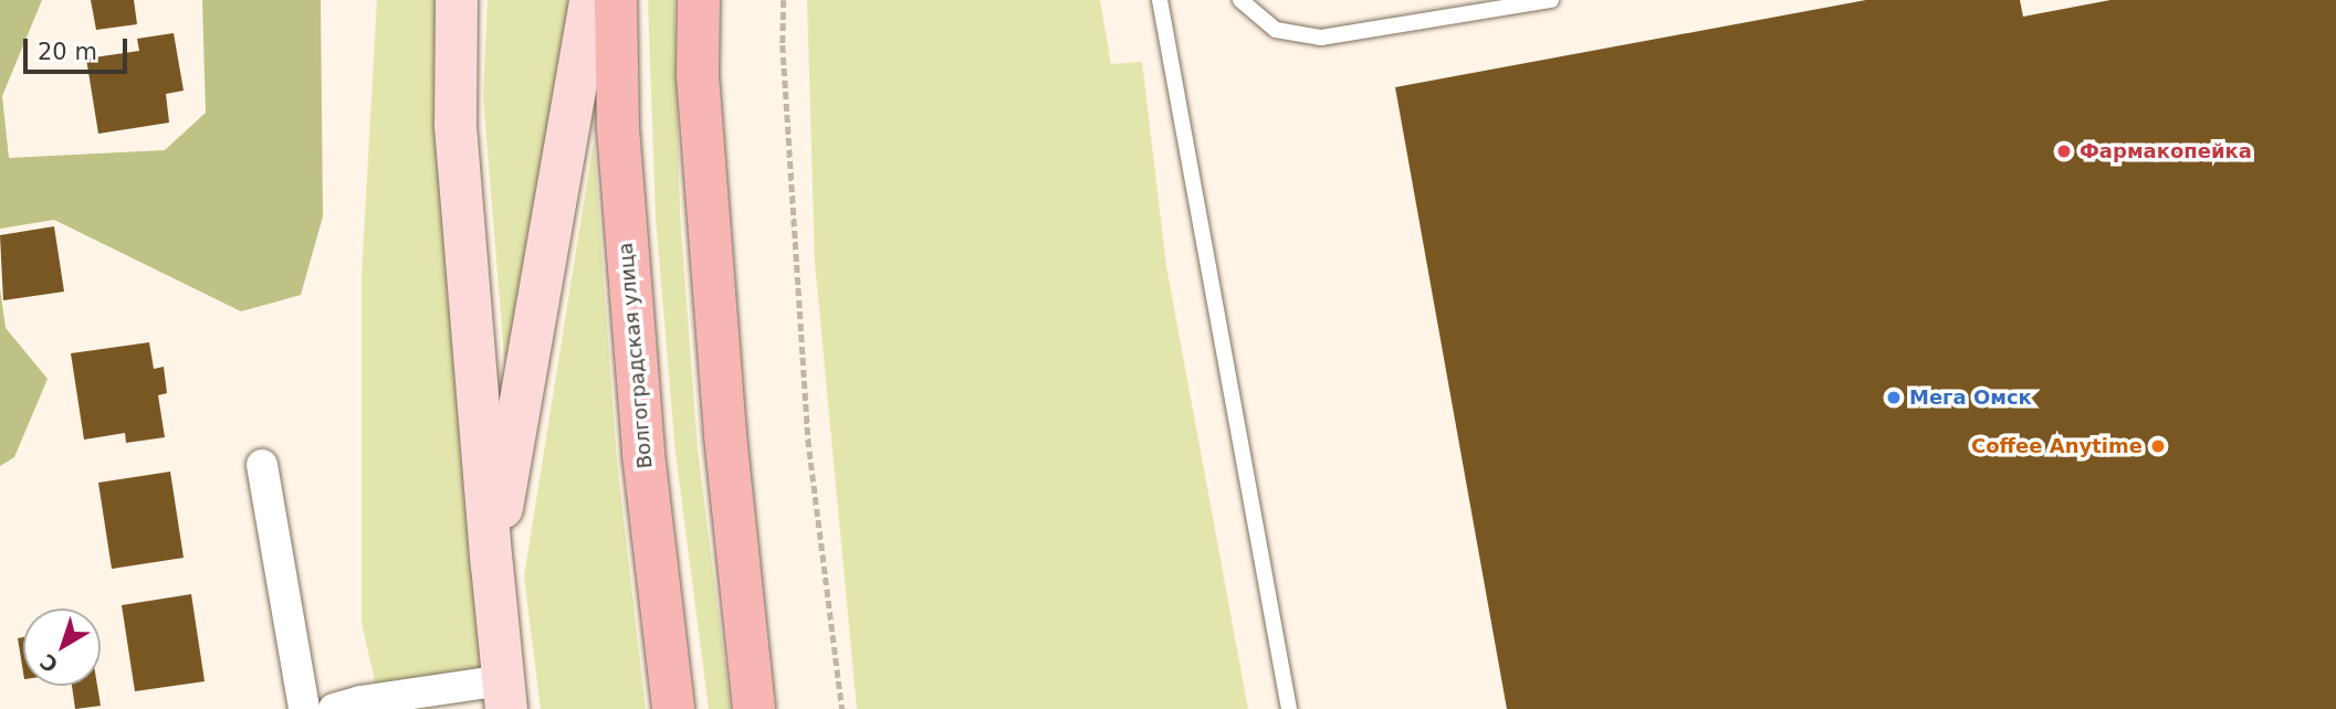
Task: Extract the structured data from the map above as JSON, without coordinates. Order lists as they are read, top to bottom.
{
  "streets": {
    "main road": ["Волгоградская улица"]
  },
  "places": ["Фармакопейка", "Мега Омск", "Coffee Anytime"],
  "scale_bar": "20 m",
  "north": "bottom left"
}
